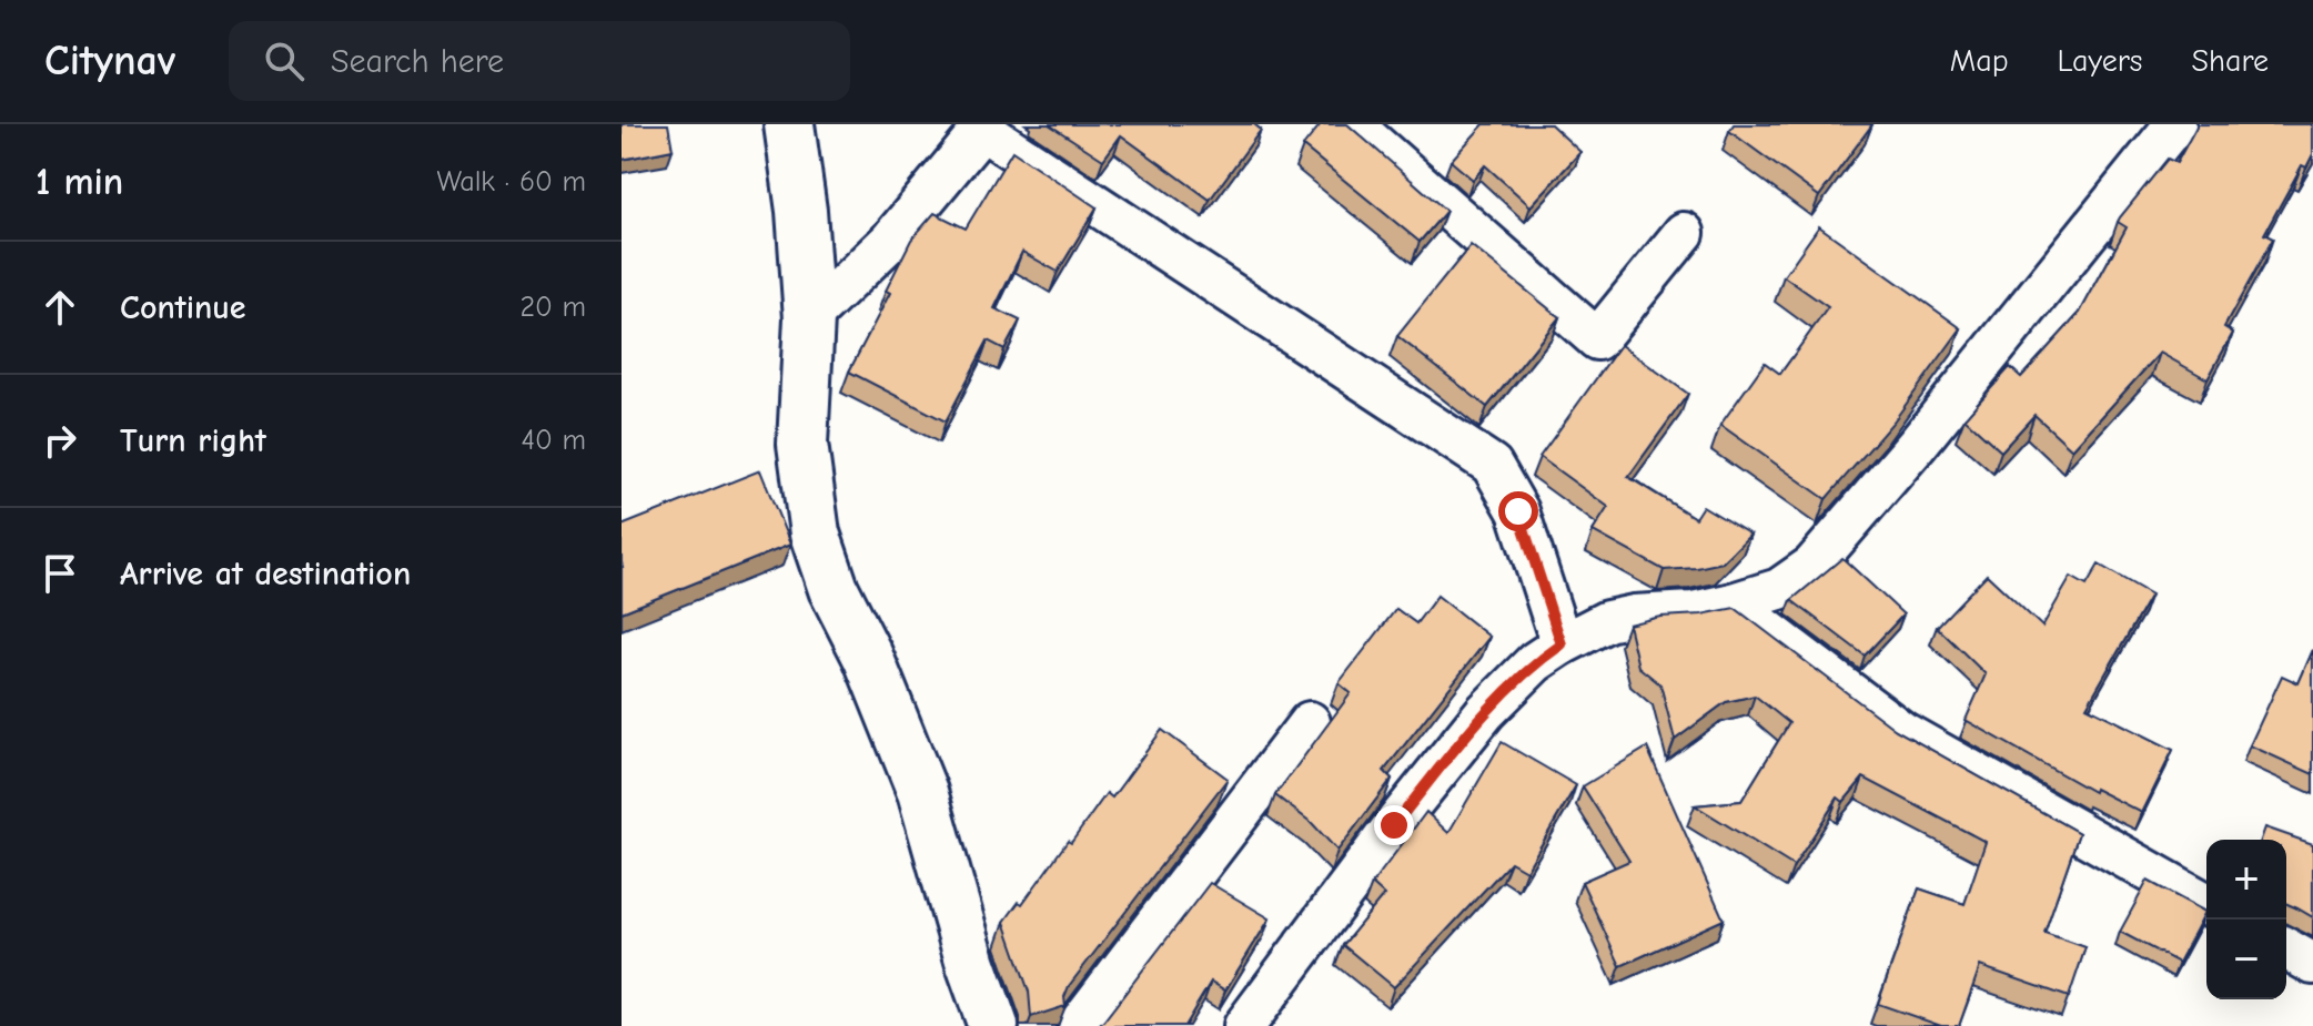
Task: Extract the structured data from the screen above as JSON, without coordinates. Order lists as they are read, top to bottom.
{
  "page": {
    "header": "Citynav",
    "search": "Search here",
    "nav": ["Map", "Layers", "Share"],
    "heading": ["1 min", "Walk · 60 m"],
    "list": [
      ["Continue", "20 m"],
      ["Turn right", "40 m"],
      "Arrive at destination"
    ],
    "map_buttons": ["+", "−"]
  }
}
